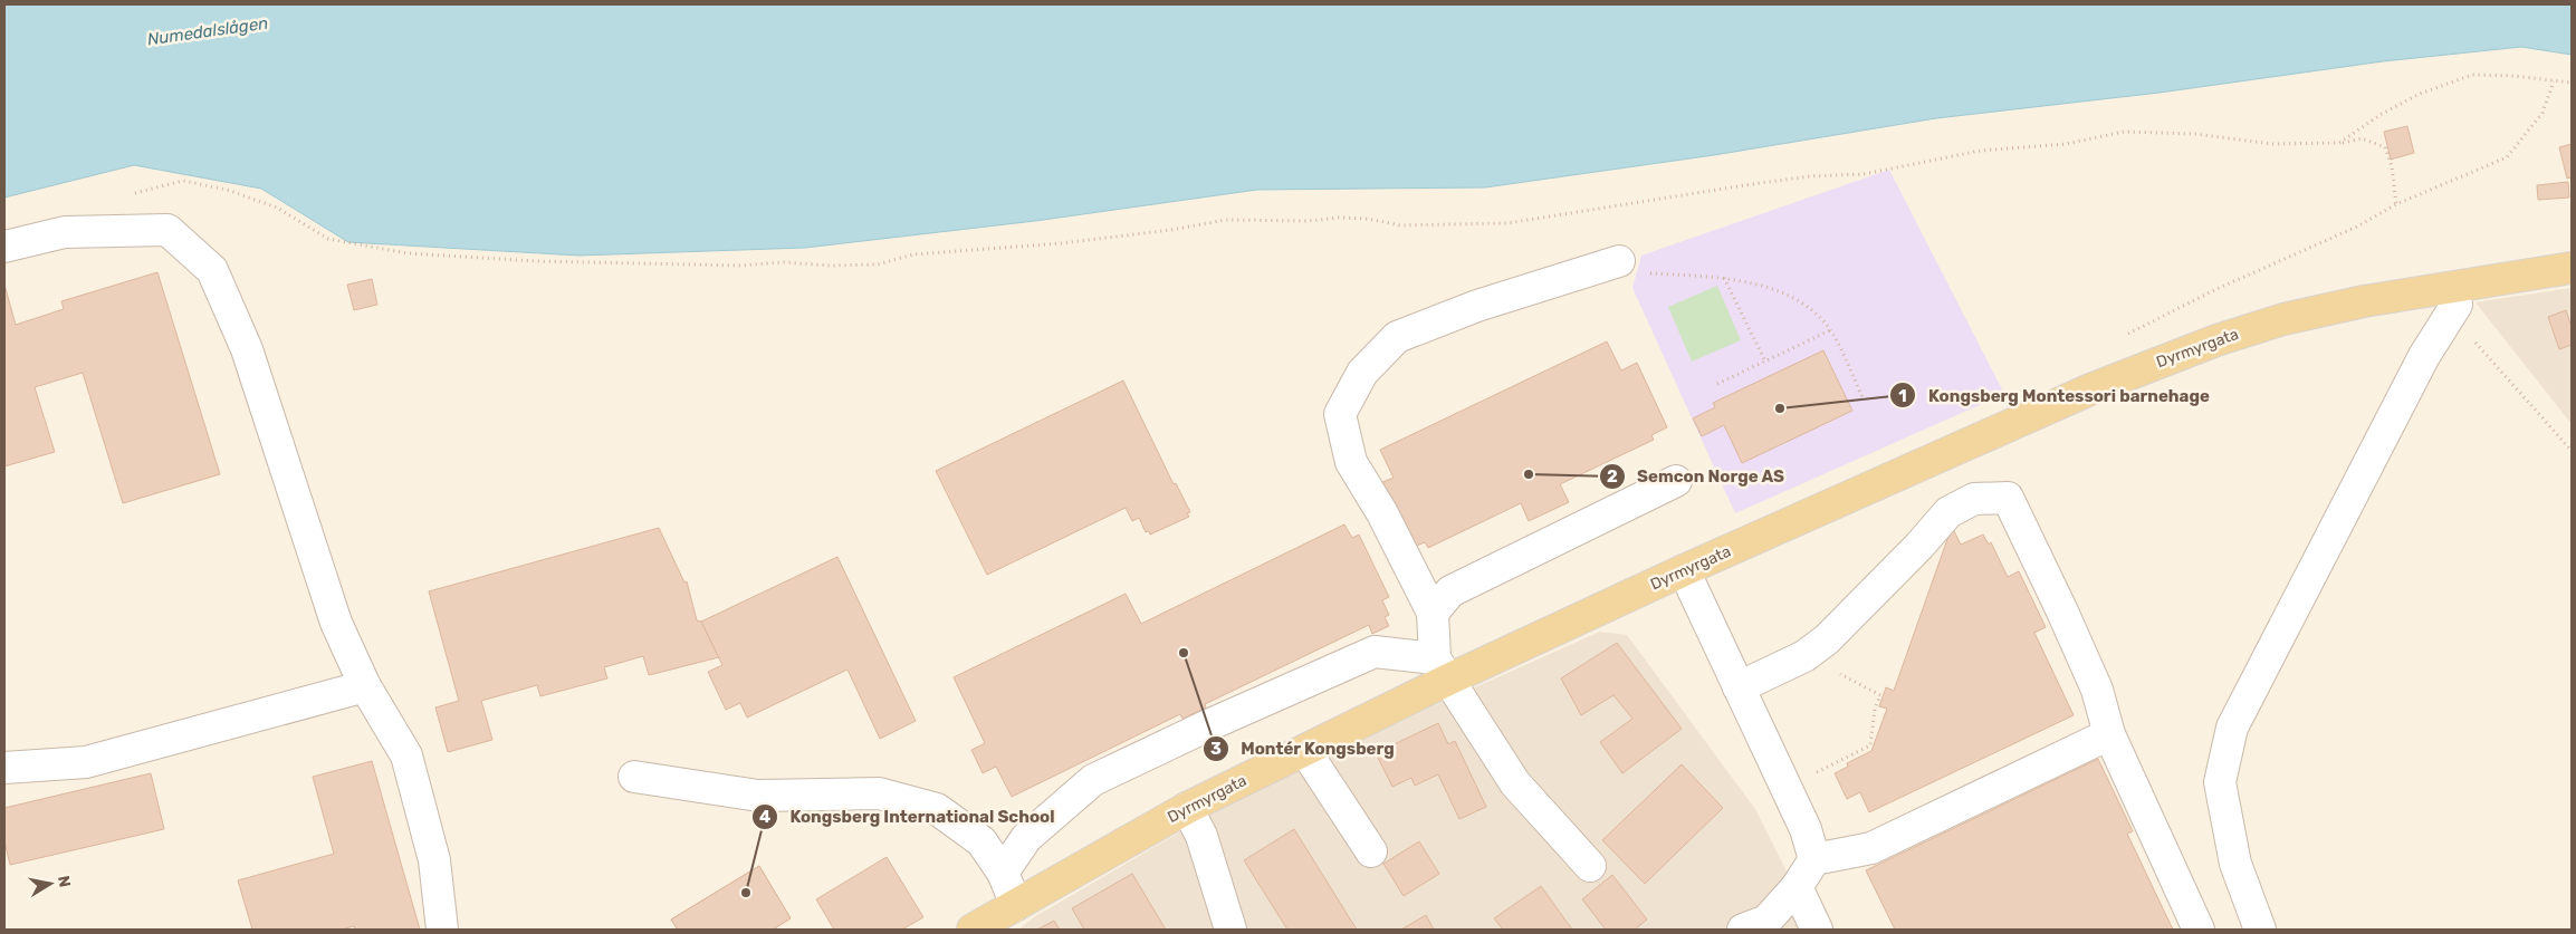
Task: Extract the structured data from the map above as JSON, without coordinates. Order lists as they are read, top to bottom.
{
  "streets": {
    "main road": ["Dyrmyrgata"]
  },
  "water": ["Numedalslågen"],
  "places": [
    "Kongsberg Montessori barnehage",
    "Semcon Norge AS",
    "Montér Kongsberg",
    "Kongsberg International School"
  ],
  "north": "right"
}
